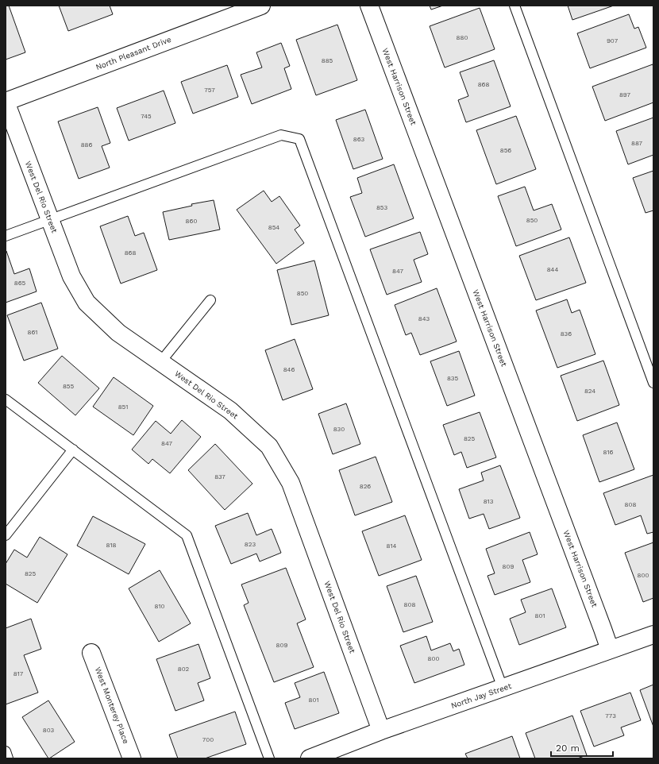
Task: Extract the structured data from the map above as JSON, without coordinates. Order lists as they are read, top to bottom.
{
  "streets": {
    "street": [
      "North Pleasant Drive",
      "West Harrison Street",
      "West Del Rio Street",
      "North Jay Street",
      "West Monterey Place"
    ]
  },
  "crossings": [
    ["North Pleasant Drive", "West Del Rio Street"],
    ["West Harrison Street", "North Jay Street"],
    ["West Del Rio Street", "North Jay Street"]
  ],
  "house_numbers": [
    "880",
    "907",
    "885",
    "868",
    "757",
    "897",
    "745",
    "863",
    "887",
    "886",
    "856",
    "853",
    "850",
    "860",
    "854",
    "868",
    "844",
    "847",
    "865",
    "850",
    "843",
    "861",
    "836",
    "846",
    "835",
    "855",
    "824",
    "851",
    "830",
    "825",
    "847",
    "816",
    "837",
    "826",
    "813",
    "808",
    "823",
    "818",
    "814",
    "809",
    "825",
    "800",
    "808",
    "810",
    "801",
    "809",
    "800",
    "802",
    "817",
    "801",
    "773",
    "803",
    "700"
  ],
  "scale_bar": "20 m"
}
